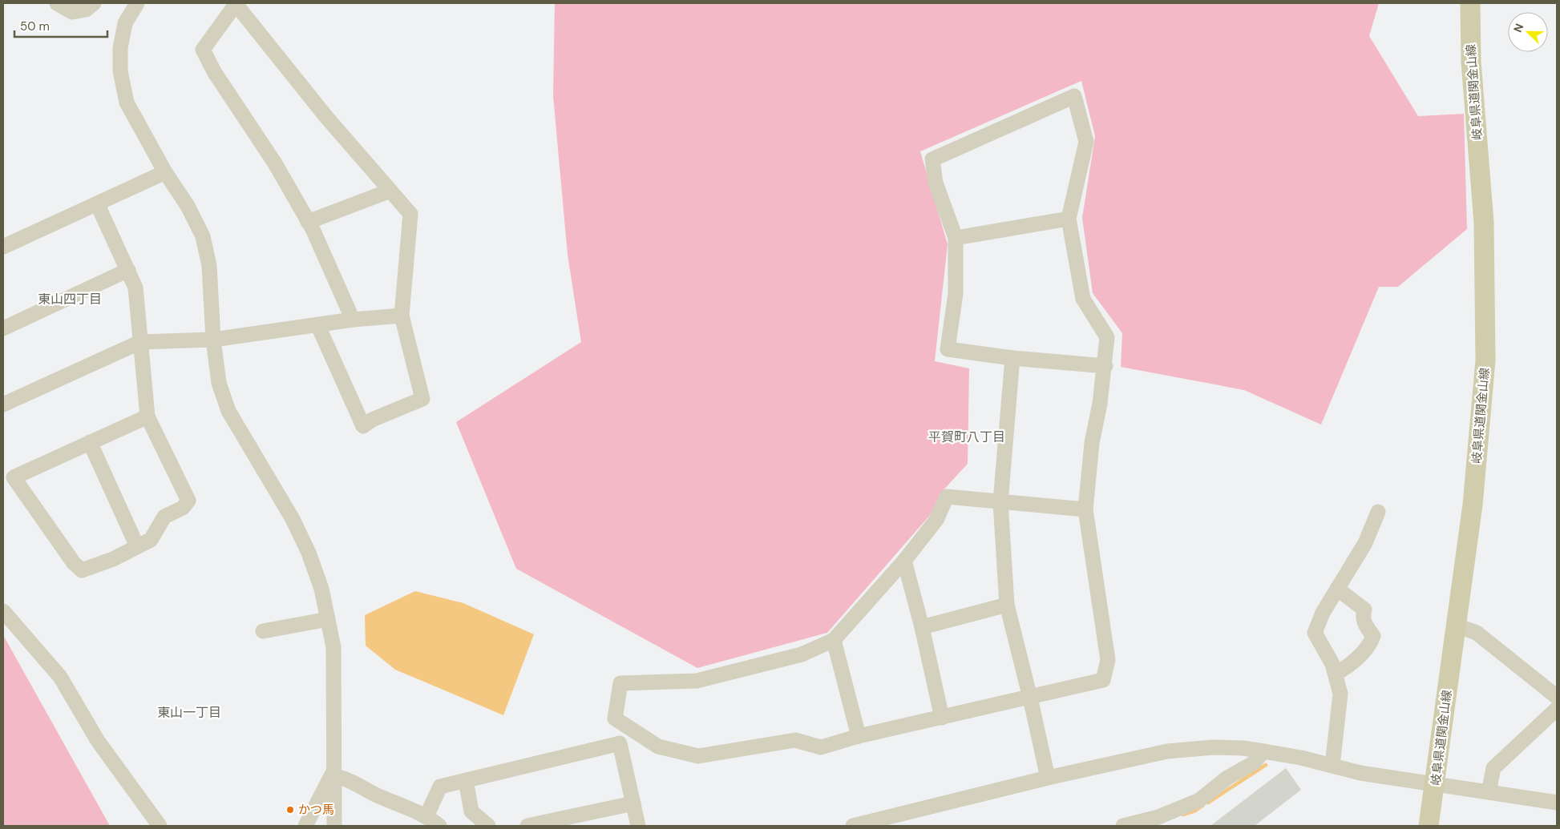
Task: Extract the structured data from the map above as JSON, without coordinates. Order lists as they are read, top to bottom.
{
  "streets": {
    "main road": ["岐阜県道関金山線"]
  },
  "districts": ["東山四丁目", "平賀町八丁目", "東山一丁目"],
  "places": ["かつ馬"],
  "scale_bar": "50 m",
  "north": "top left"
}
